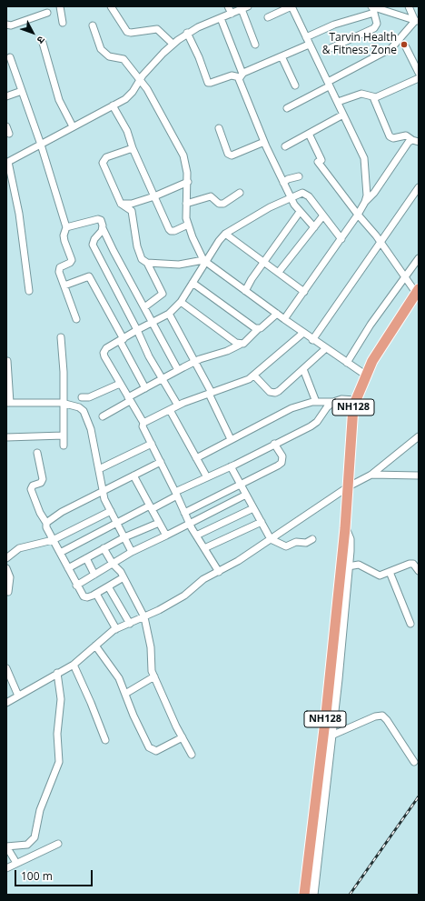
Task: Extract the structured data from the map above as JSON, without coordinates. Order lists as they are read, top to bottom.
{
  "streets": {
    "highway": ["NH128"]
  },
  "places": ["Tarvin Health & Fitness Zone"],
  "scale_bar": "100 m",
  "north": "bottom right"
}
